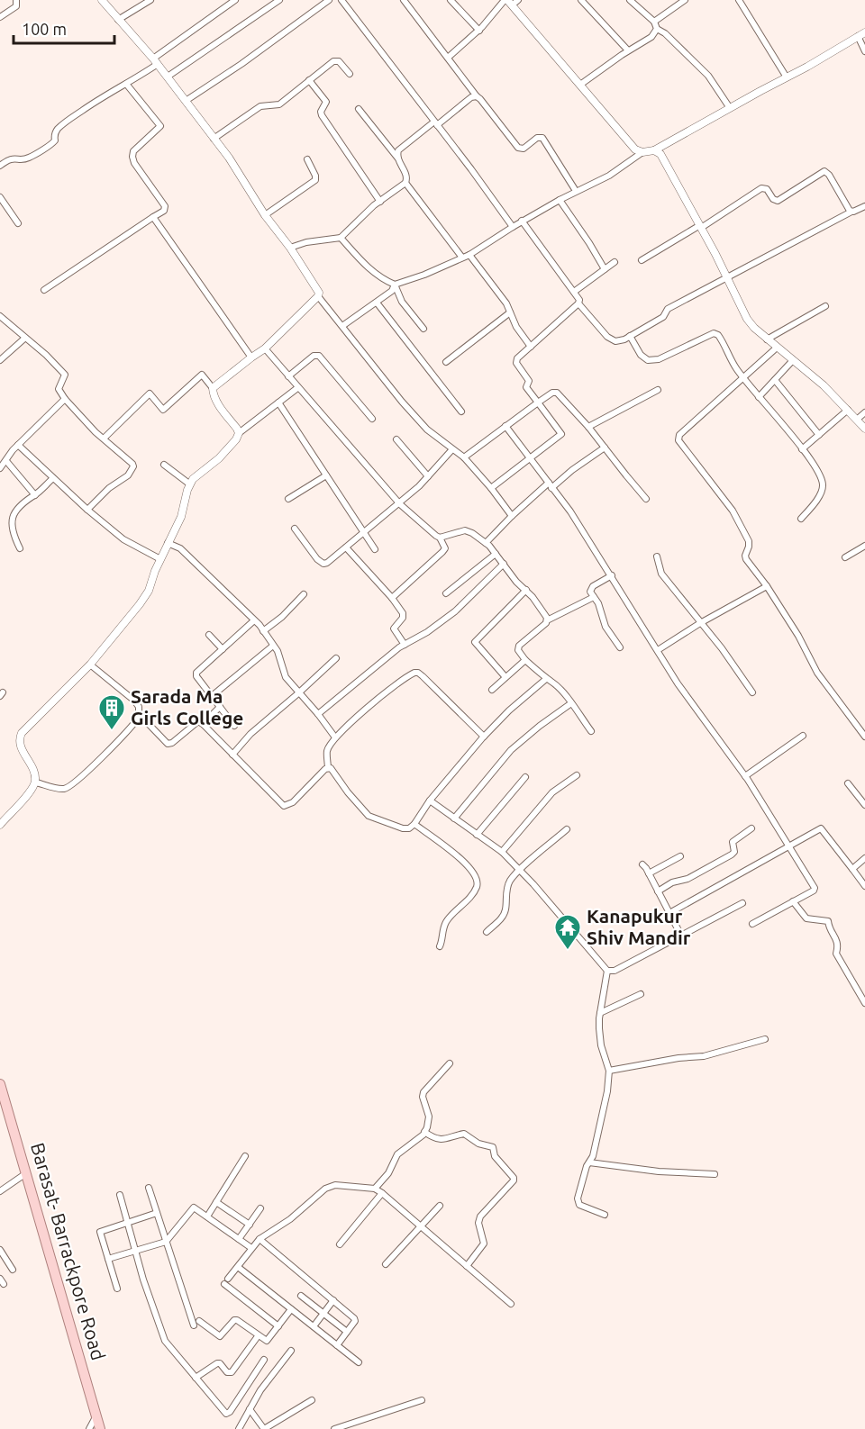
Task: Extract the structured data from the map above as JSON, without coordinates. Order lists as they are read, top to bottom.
{
  "streets": {
    "main road": ["Barasat- Barrackpore Road"]
  },
  "places": {
    "building": ["Sarada Ma Girls College"],
    "temple": ["Kanapukur Shiv Mandir"]
  },
  "scale_bar": "100 m"
}
